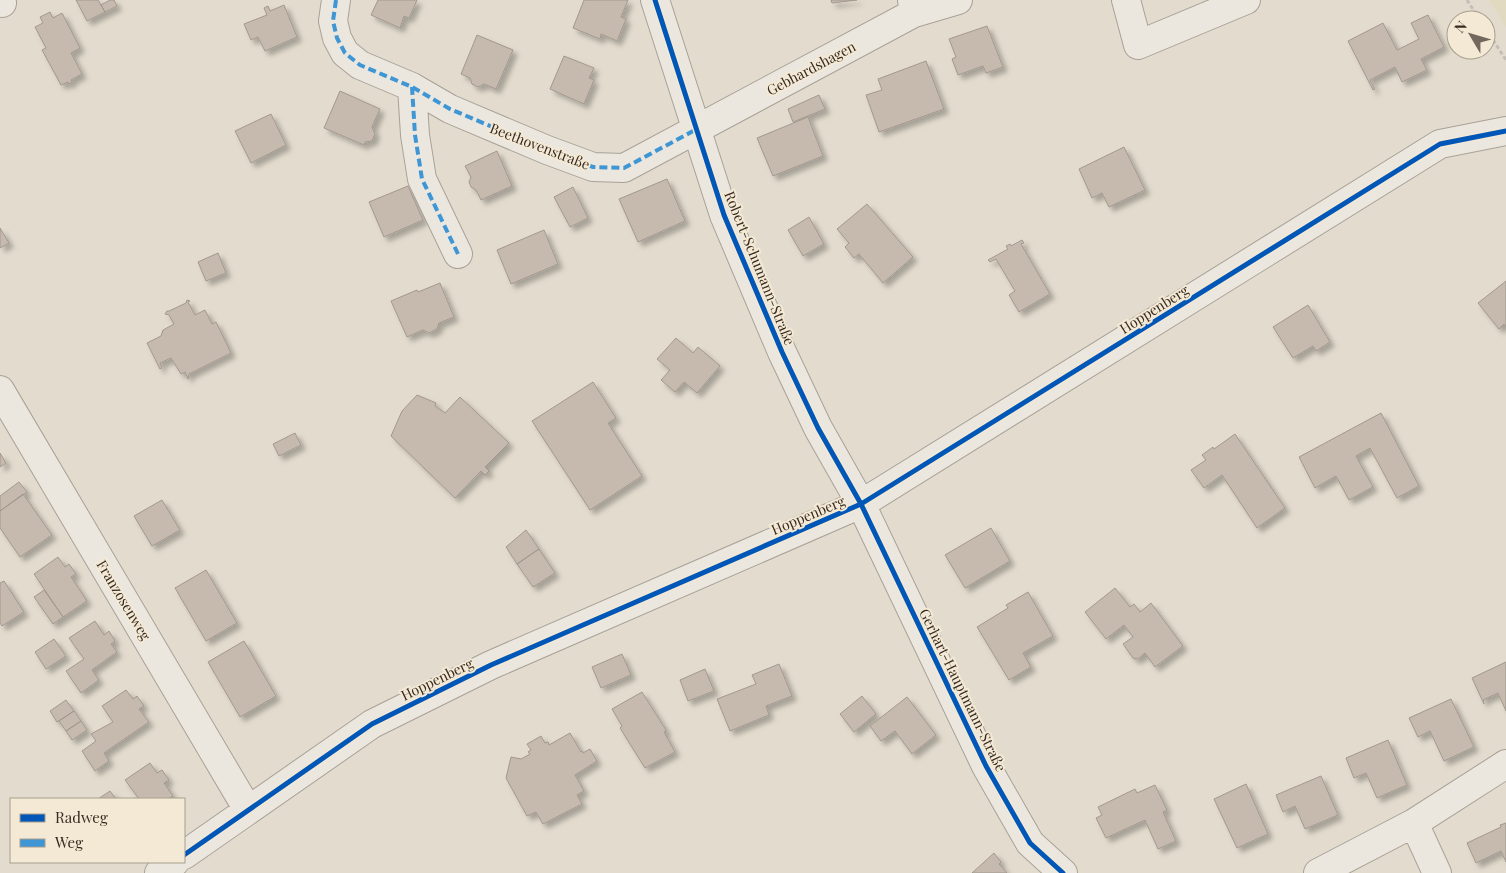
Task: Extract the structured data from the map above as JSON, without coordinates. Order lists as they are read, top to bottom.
{
  "streets": {
    "street": [
      "Gebhardshagen",
      "Beethovenstraße",
      "Robert-Schumann-Straße",
      "Hoppenberg",
      "Franzosenweg",
      "Gerhart-Hauptmann-Straße"
    ]
  },
  "crossings": [
    ["Gebhardshagen", "Beethovenstraße"],
    ["Gebhardshagen", "Robert-Schumann-Straße"],
    ["Beethovenstraße", "Robert-Schumann-Straße"],
    ["Robert-Schumann-Straße", "Hoppenberg"],
    ["Robert-Schumann-Straße", "Gerhart-Hauptmann-Straße"],
    ["Hoppenberg", "Franzosenweg"],
    ["Hoppenberg", "Gerhart-Hauptmann-Straße"]
  ],
  "legend": ["Radweg", "Weg"],
  "north": "top left"
}
